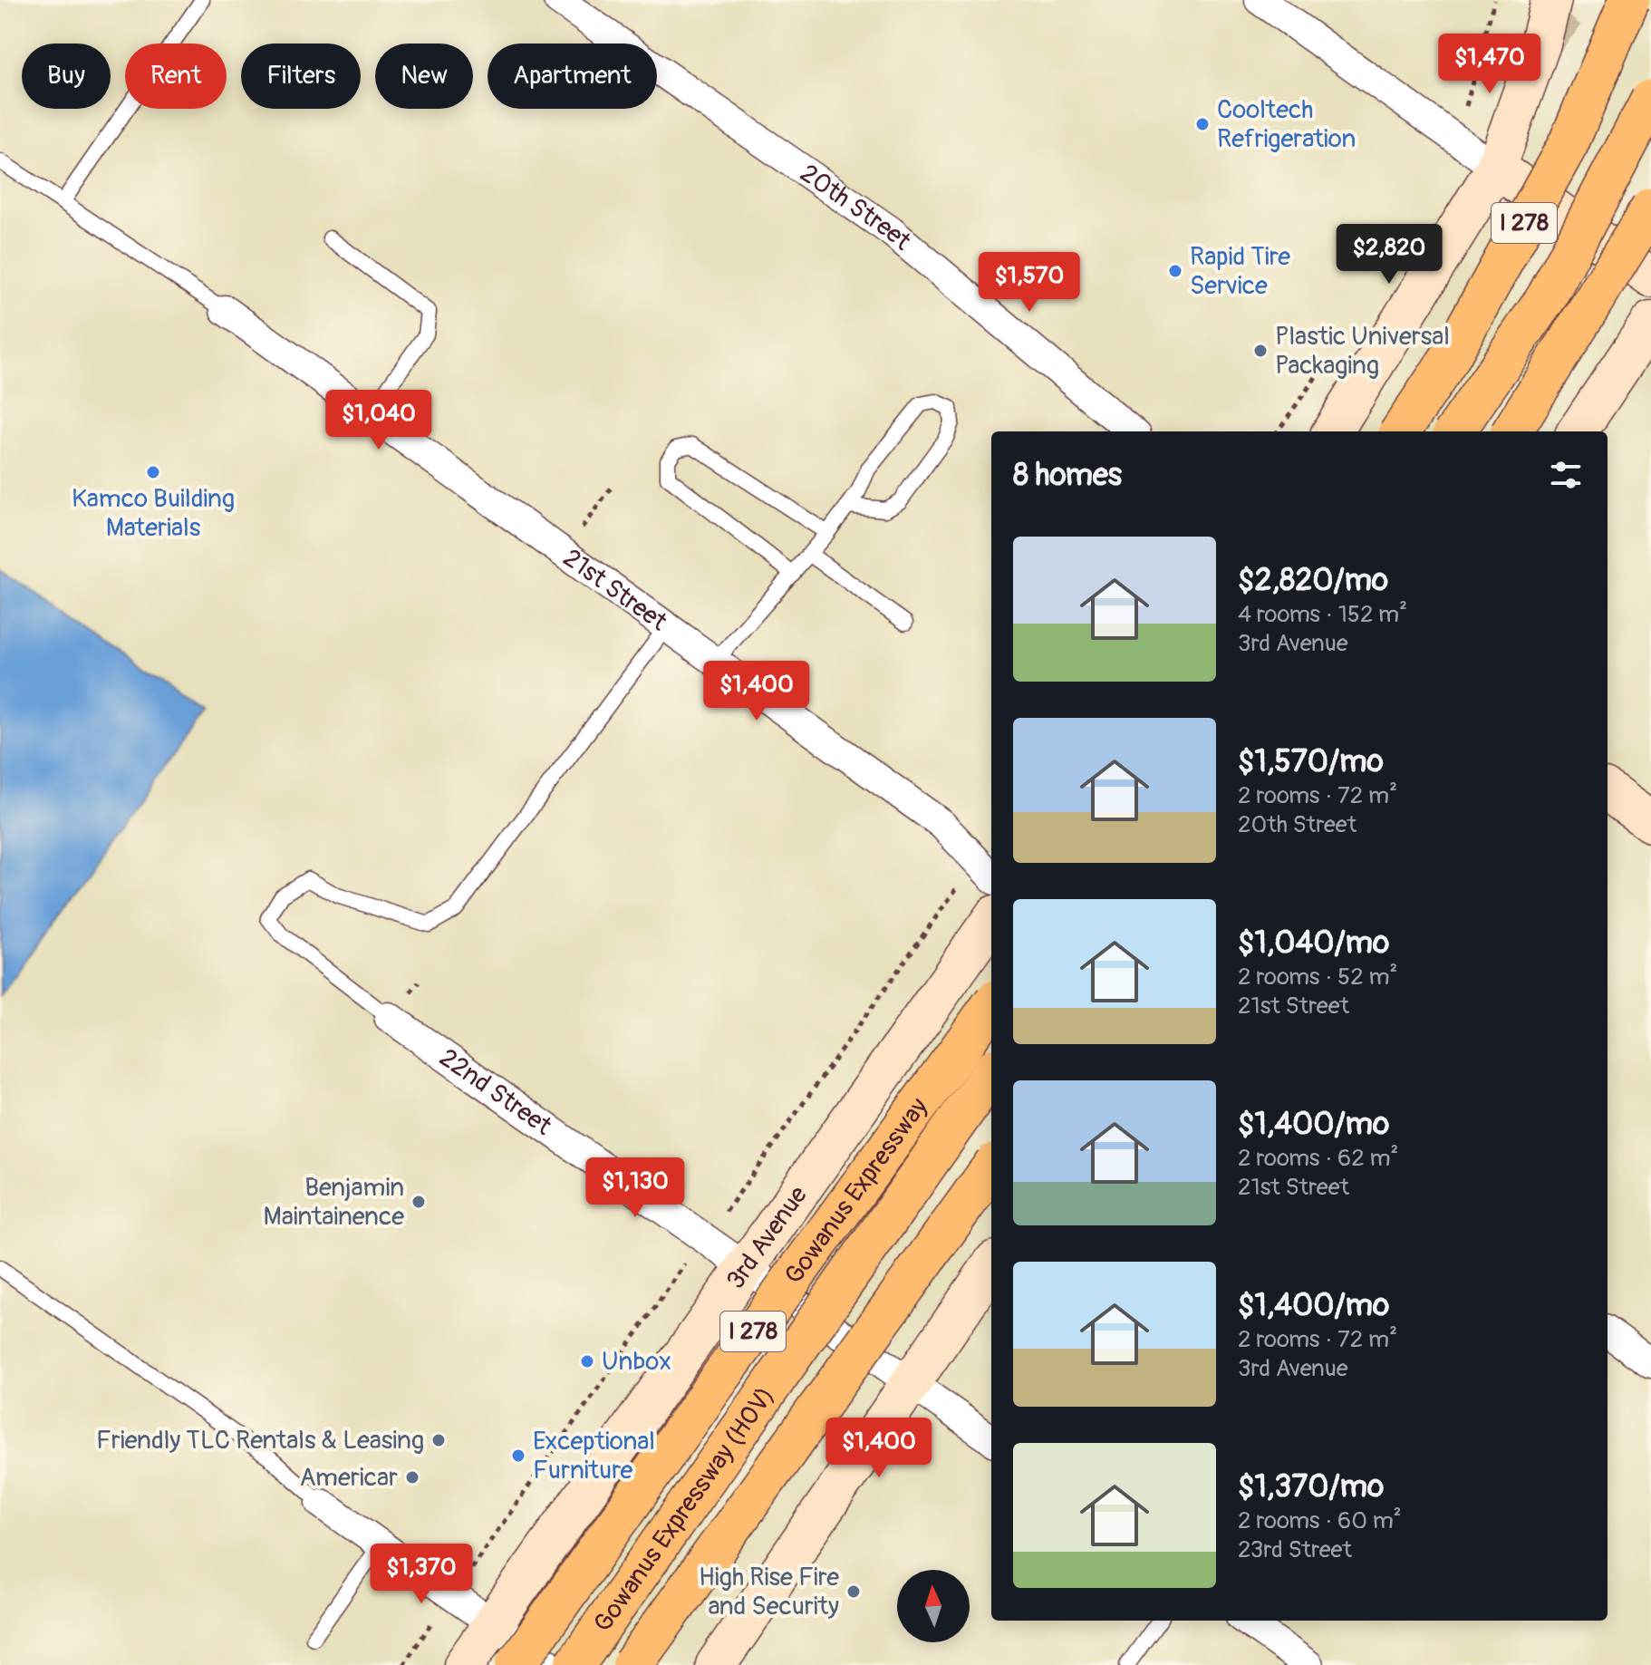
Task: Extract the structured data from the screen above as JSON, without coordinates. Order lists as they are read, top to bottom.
{
  "streets": {
    "highway": ["I 278", "Gowanus Expressway", "Gowanus Expressway (HOV)"],
    "main road": ["3rd Avenue"],
    "street": ["20th Street", "21st Street", "22nd Street"]
  },
  "crossings": [
    ["22nd Street", "3rd Avenue"]
  ],
  "places": [
    "Cooltech Refrigeration",
    "Rapid Tire Service",
    "Plastic Universal Packaging",
    "Kamco Building Materials",
    "Benjamin Maintainence",
    "Unbox",
    "Friendly TLC Rentals & Leasing",
    "Exceptional Furniture",
    "Americar",
    "High Rise Fire and Security"
  ],
  "north": "top",
  "page": {
    "price": [
      "$1,470",
      "$2,820",
      "$1,570",
      "$1,040",
      "$1,400",
      "$1,130",
      "$1,400",
      "$1,370"
    ],
    "chip": [
      "Buy",
      "Rent",
      "Filters",
      "New",
      "Apartment"
    ],
    "heading": "8 homes",
    "list": [
      {
        "name": "$2,820/mo",
        "note": "4 rooms · 152 m² · 3rd Avenue"
      },
      {
        "name": "$1,570/mo",
        "note": "2 rooms · 72 m² · 20th Street"
      },
      {
        "name": "$1,040/mo",
        "note": "2 rooms · 52 m² · 21st Street"
      },
      {
        "name": "$1,400/mo",
        "note": "2 rooms · 62 m² · 21st Street"
      },
      {
        "name": "$1,400/mo",
        "note": "2 rooms · 72 m² · 3rd Avenue"
      },
      {
        "name": "$1,370/mo",
        "note": "2 rooms · 60 m² · 23rd Street"
      }
    ]
  }
}
